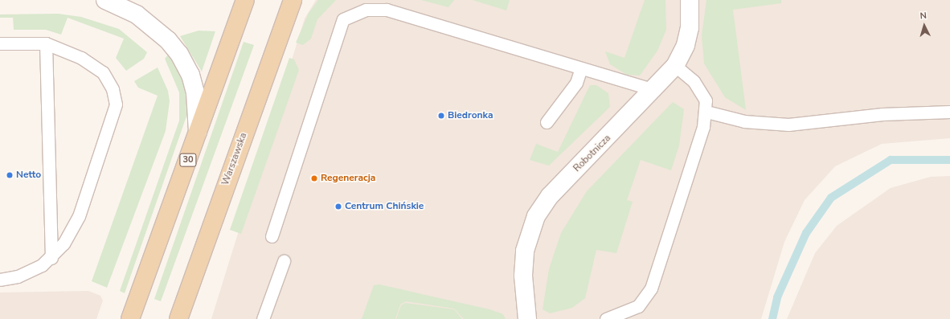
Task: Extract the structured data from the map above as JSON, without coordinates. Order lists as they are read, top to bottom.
{
  "streets": {
    "main road": ["Warszawska", "30"],
    "street": ["Robotnicza"]
  },
  "places": [
    "Biedronka",
    "Netto",
    "Regeneracja",
    "Centrum Chińskie"
  ],
  "north": "top"
}
